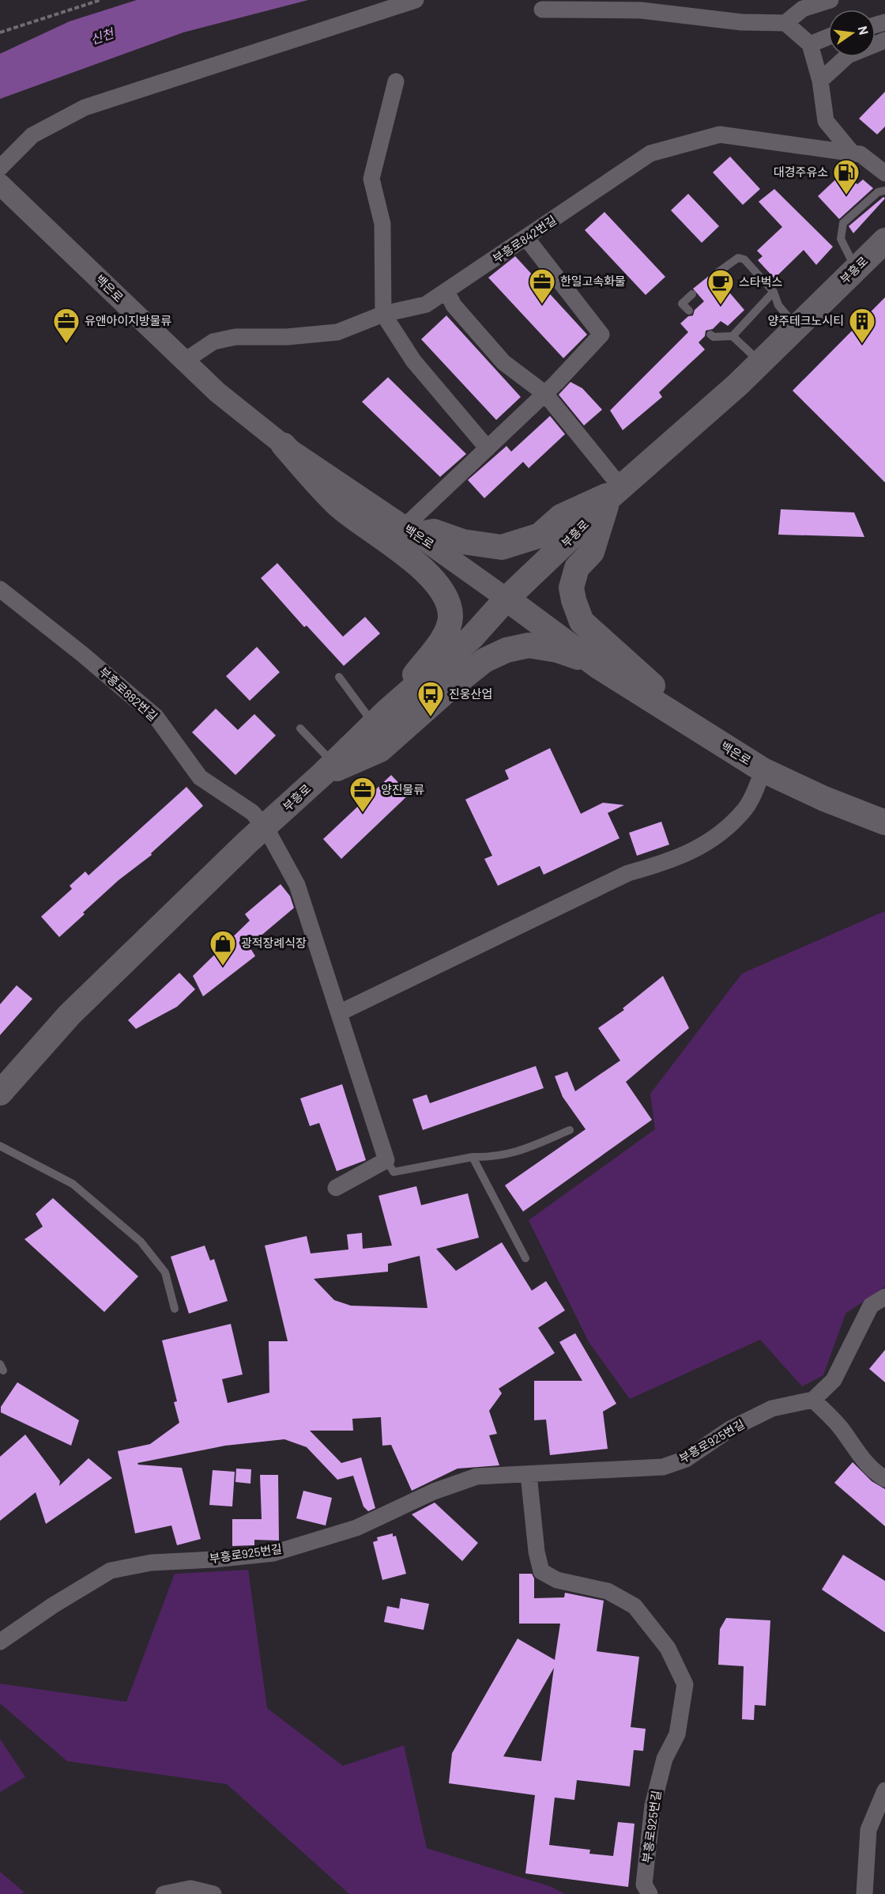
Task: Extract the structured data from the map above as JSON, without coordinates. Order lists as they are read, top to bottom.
{
  "streets": {
    "main road": ["부흥로", "백은로"],
    "street": ["부흥로842번길", "부흥로882번길", "부흥로925번길"]
  },
  "crossings": [
    ["부흥로842번길", "백은로"],
    ["부흥로", "백은로"],
    ["부흥로", "부흥로882번길"]
  ],
  "water": ["신천"],
  "places": {
    "fuel station": ["대경주유소"],
    "office": ["한일고속화물", "유앤아이지방물류", "양진물류"],
    "cafe": ["스타벅스"],
    "building": ["양주테크노시티"],
    "bus stop": ["진웅산업"],
    "shop": ["광적장례식장"]
  },
  "north": "right"
}
